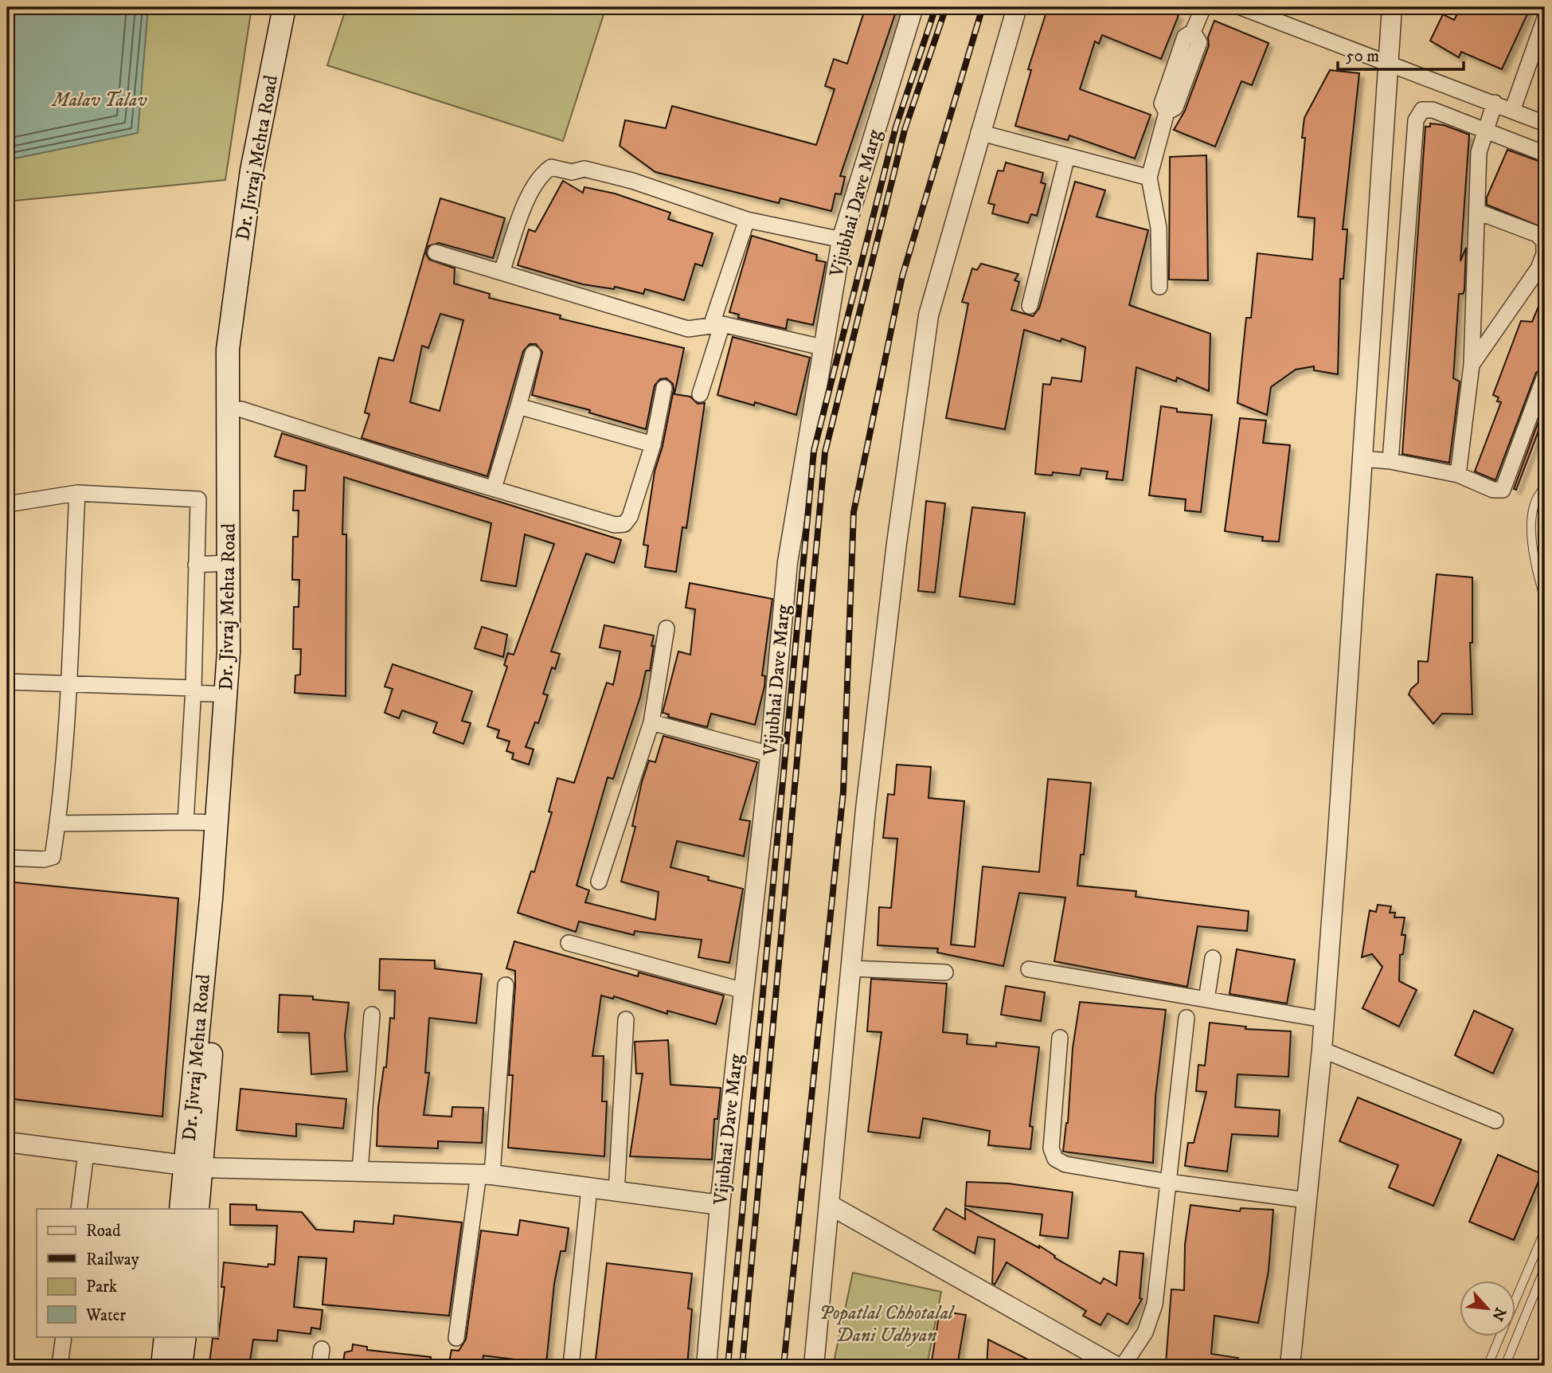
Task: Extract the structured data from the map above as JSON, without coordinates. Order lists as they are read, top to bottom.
{
  "streets": {
    "main road": ["Dr. Jivraj Mehta Road"],
    "street": ["Vijubhai Dave Marg"]
  },
  "parks": ["Malav Talav", "Popatlal Chhotalal Dani Udhyan"],
  "legend": [
    "Road",
    "Railway",
    "Park",
    "Water"
  ],
  "scale_bar": "50 m",
  "north": "bottom right"
}
